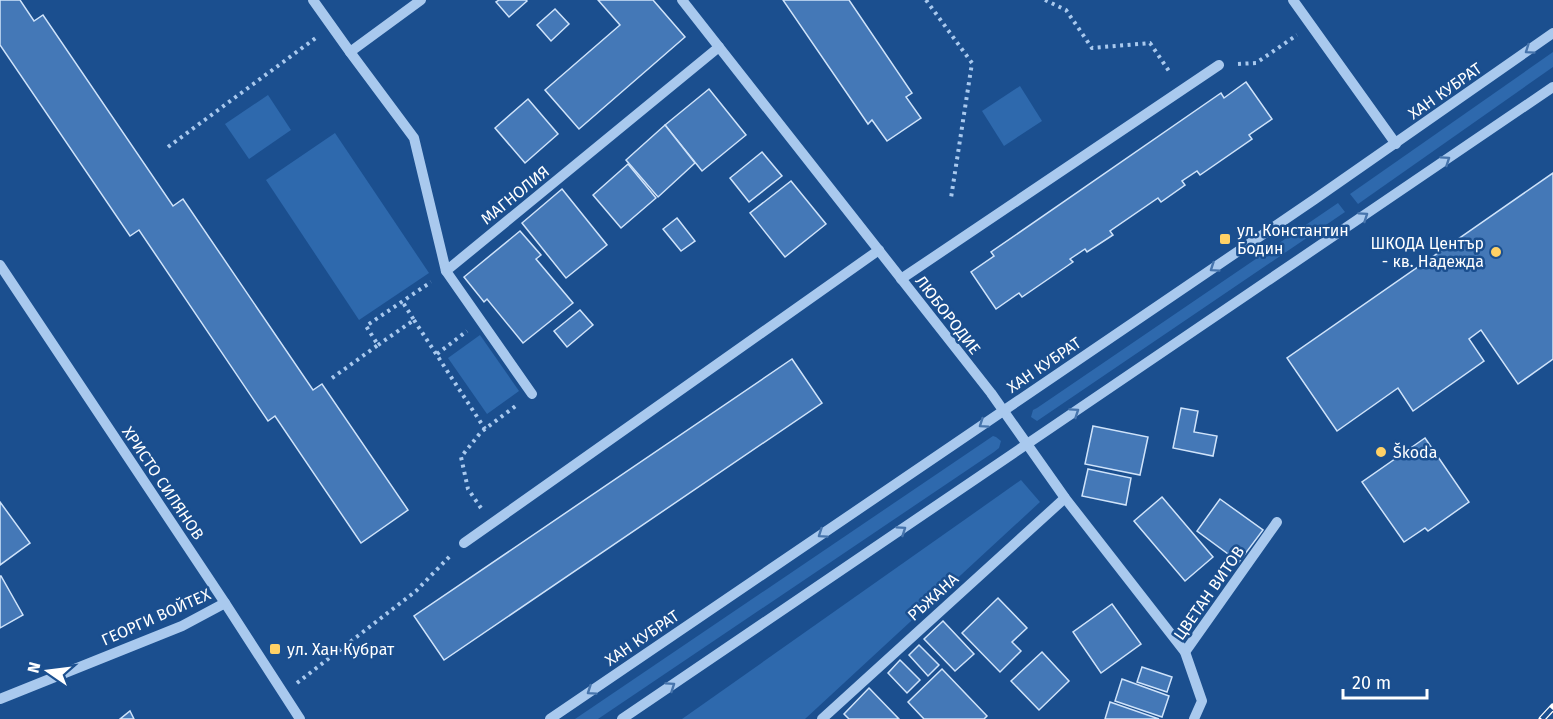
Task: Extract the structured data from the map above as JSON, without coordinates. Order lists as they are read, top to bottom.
{
  "streets": {
    "street": [
      "ХАН КУБРАТ",
      "МАГНОЛИЯ",
      "ЛЮБОРОДИЕ",
      "ХРИСТО СИЛЯНОВ",
      "ЦВЕТАН ВИТОВ",
      "РЪЖАНА",
      "ГЕОРГИ ВОЙТЕХ"
    ]
  },
  "crossings": [
    ["ХАН КУБРАТ", "ЛЮБОРОДИЕ"],
    ["МАГНОЛИЯ", "ЛЮБОРОДИЕ"],
    ["ЛЮБОРОДИЕ", "ЦВЕТАН ВИТОВ"],
    ["ЛЮБОРОДИЕ", "РЪЖАНА"],
    ["ХРИСТО СИЛЯНОВ", "ГЕОРГИ ВОЙТЕХ"]
  ],
  "places": {
    "transit": ["ул. Константин Бодин", "ул. Хан Кубрат"],
    "other": ["ШКОДА Център - кв. Надежда", "Škoda"]
  },
  "scale_bar": "20 m",
  "north": "left"
}
